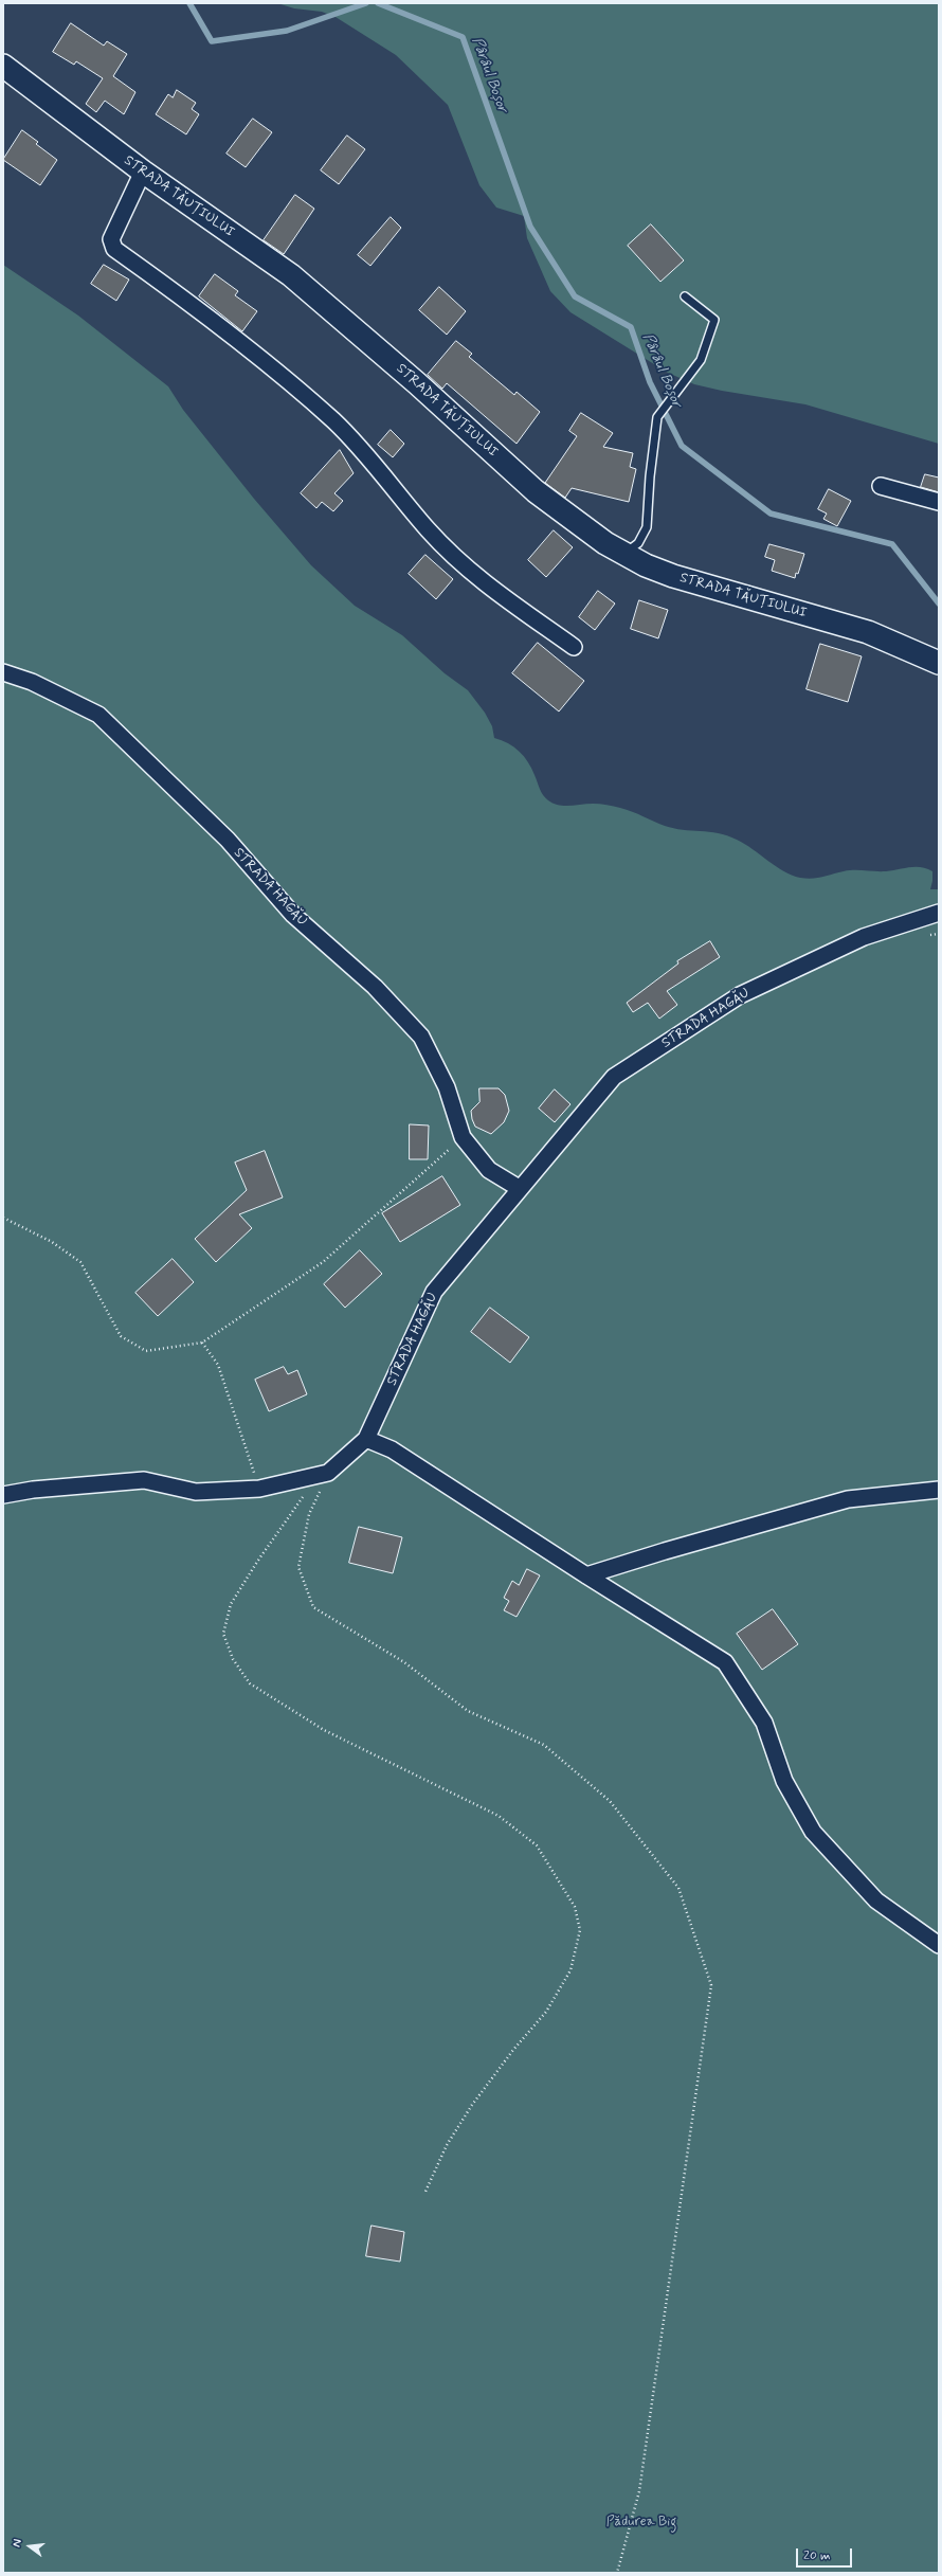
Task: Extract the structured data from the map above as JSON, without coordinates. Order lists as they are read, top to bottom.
{
  "streets": {
    "street": ["STRADA TĂUȚIULUI", "STRADA HAGĂU"]
  },
  "water": ["Pârâul Boșor"],
  "parks": ["Pădurea Big"],
  "scale_bar": "20 m",
  "north": "left"
}
